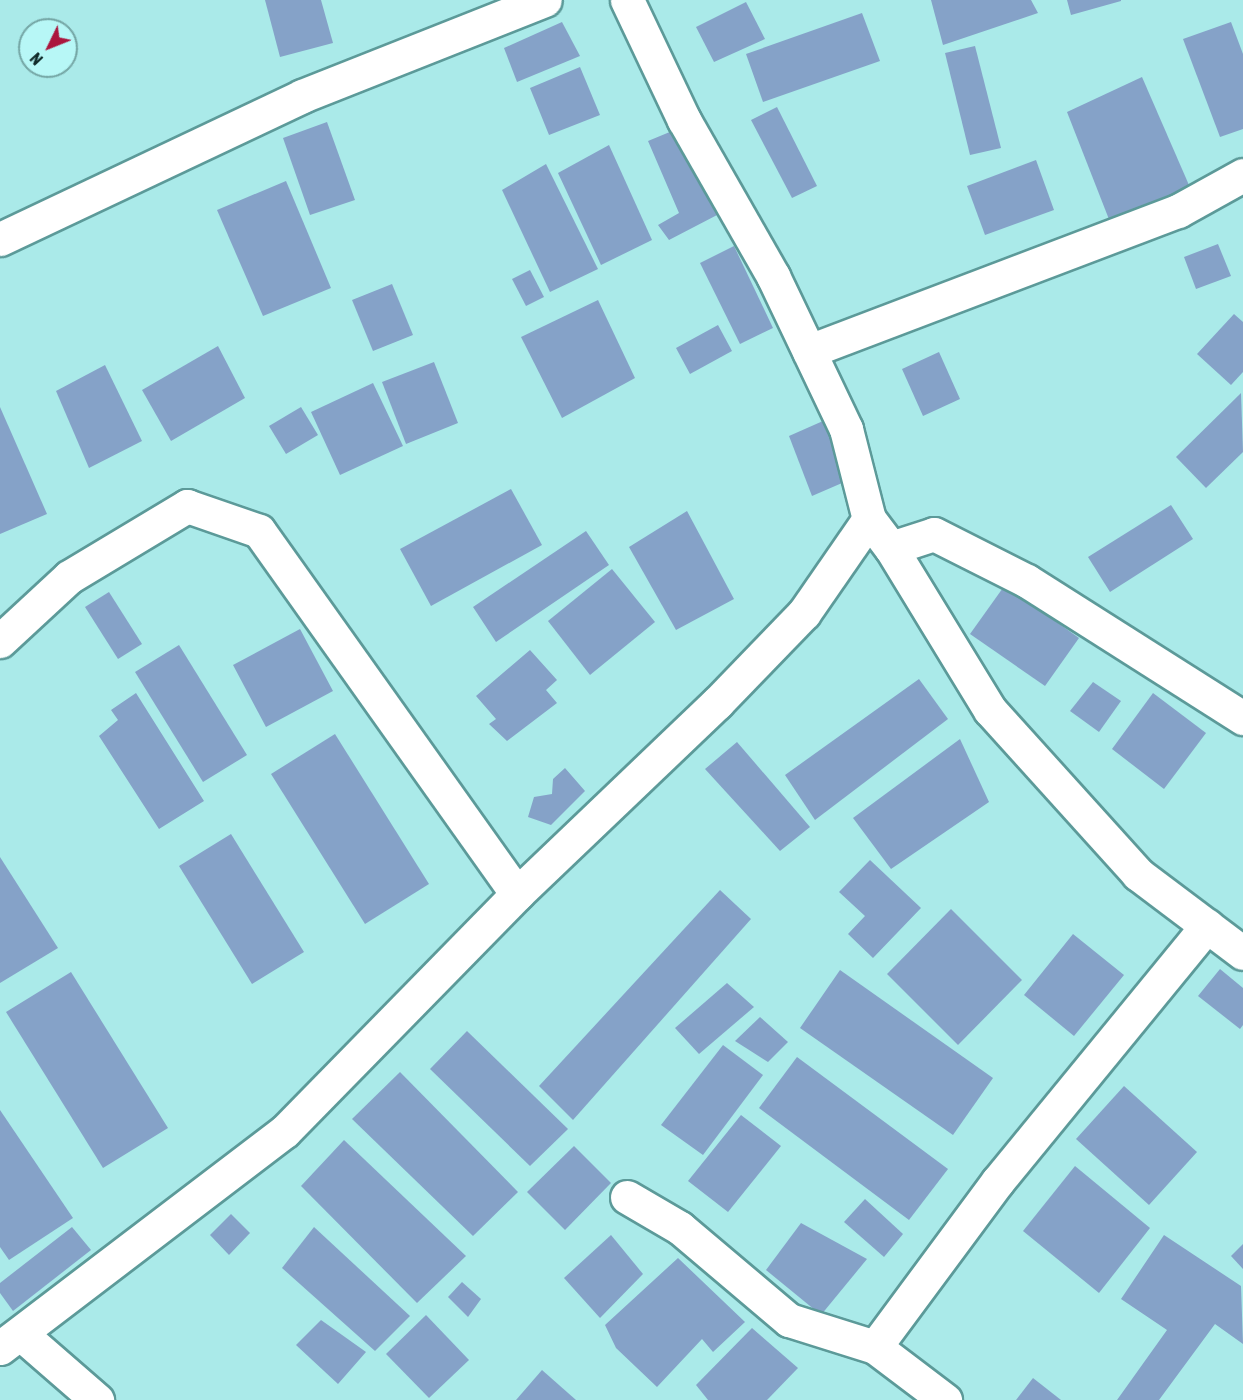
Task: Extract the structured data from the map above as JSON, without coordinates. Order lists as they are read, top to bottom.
{
  "north": "bottom left"
}
